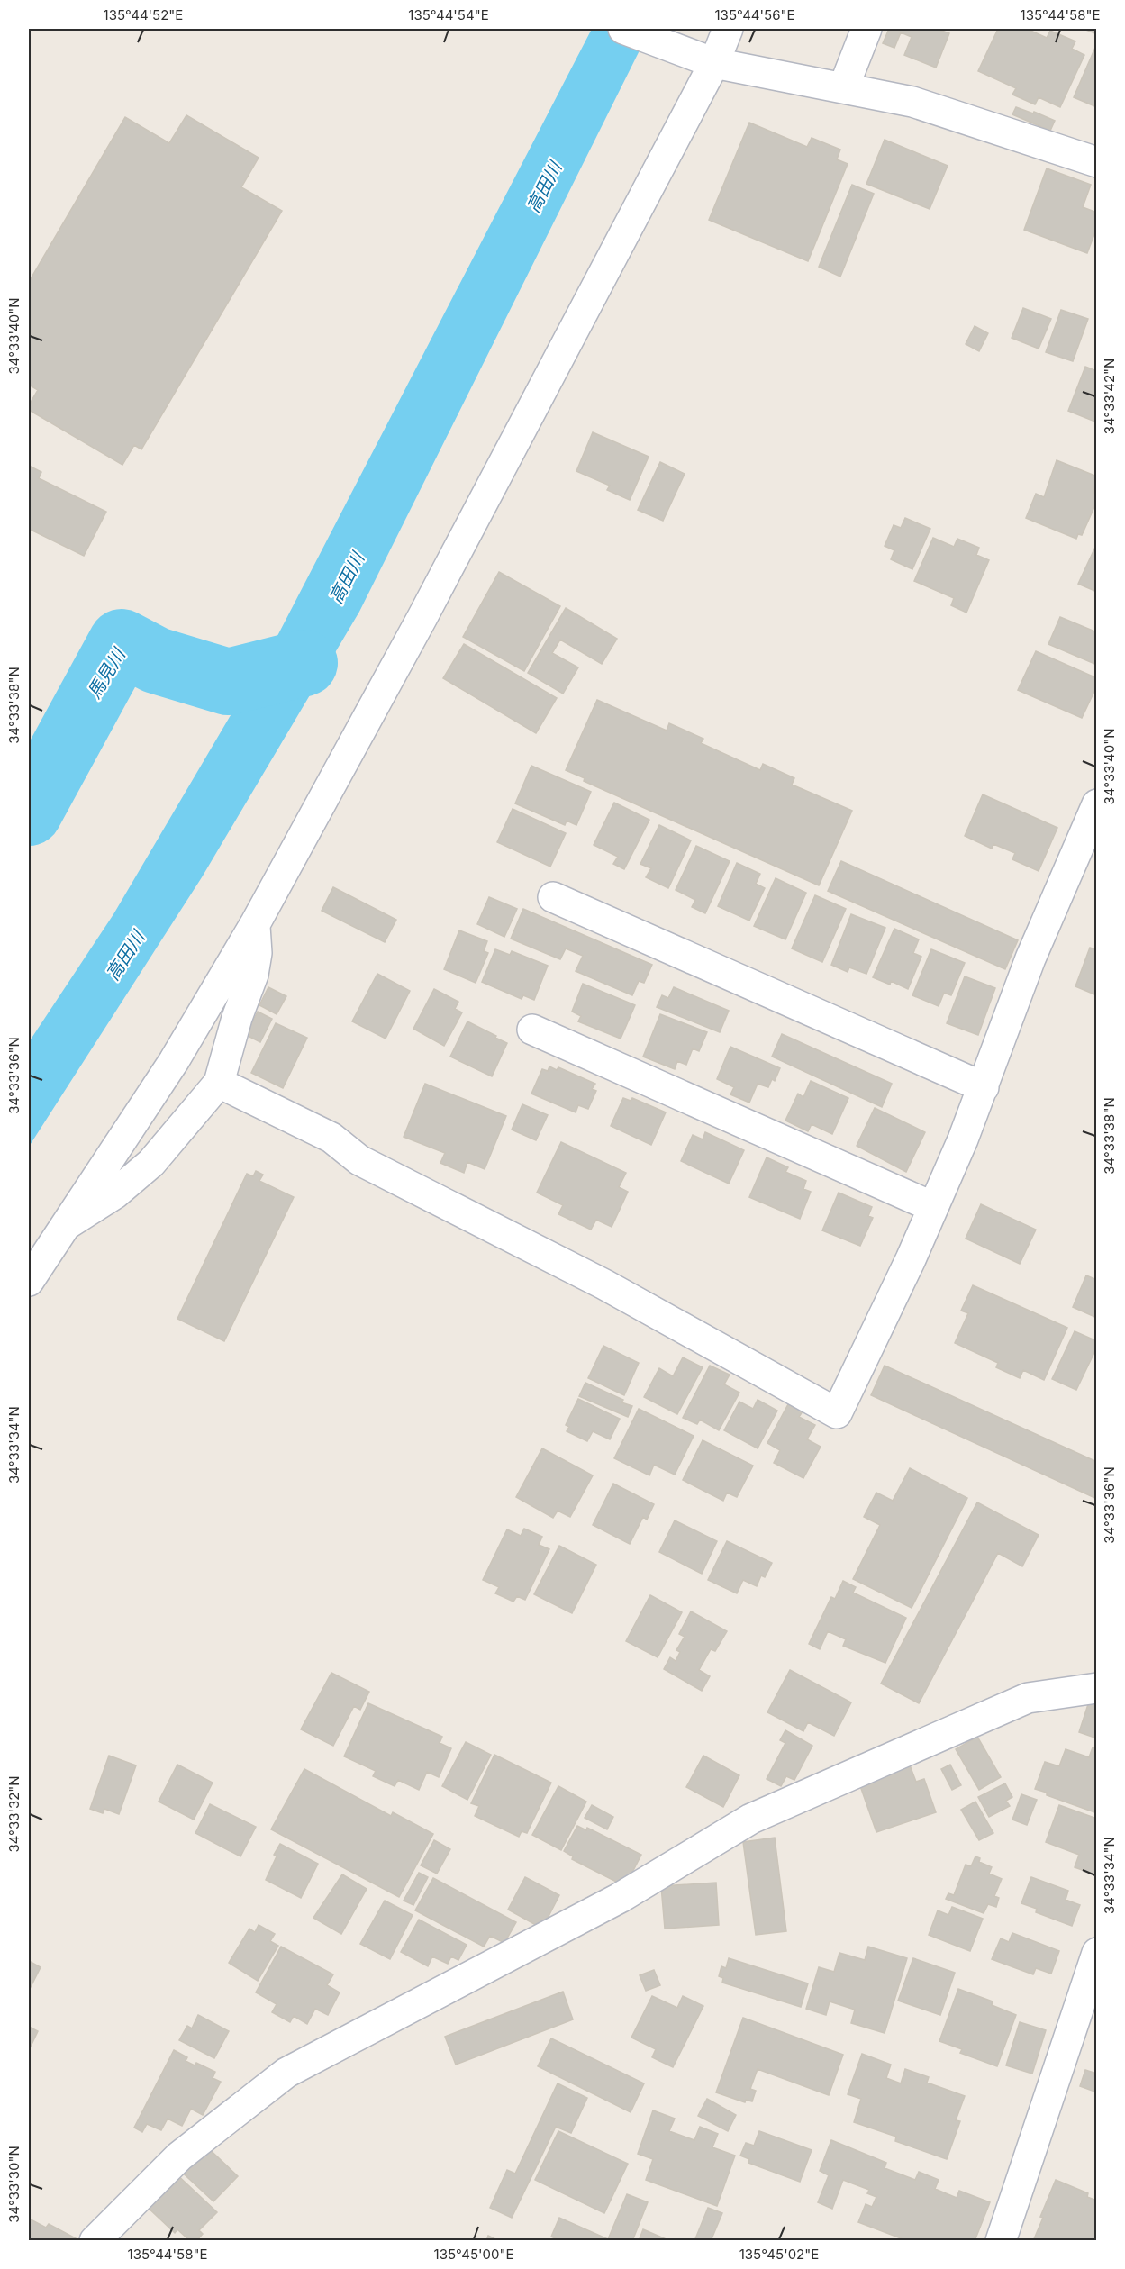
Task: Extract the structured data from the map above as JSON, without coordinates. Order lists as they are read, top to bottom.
{
  "water": ["高田川", "馬見川"],
  "coordinates": [
    "135°44'52\"E",
    "135°44'54\"E",
    "135°44'56\"E",
    "135°44'58\"E",
    "34°33'40\"N",
    "34°33'42\"N",
    "34°33'38\"N",
    "34°33'36\"N",
    "34°33'34\"N",
    "34°33'32\"N",
    "34°33'30\"N",
    "135°45'00\"E",
    "135°45'02\"E"
  ]
}
